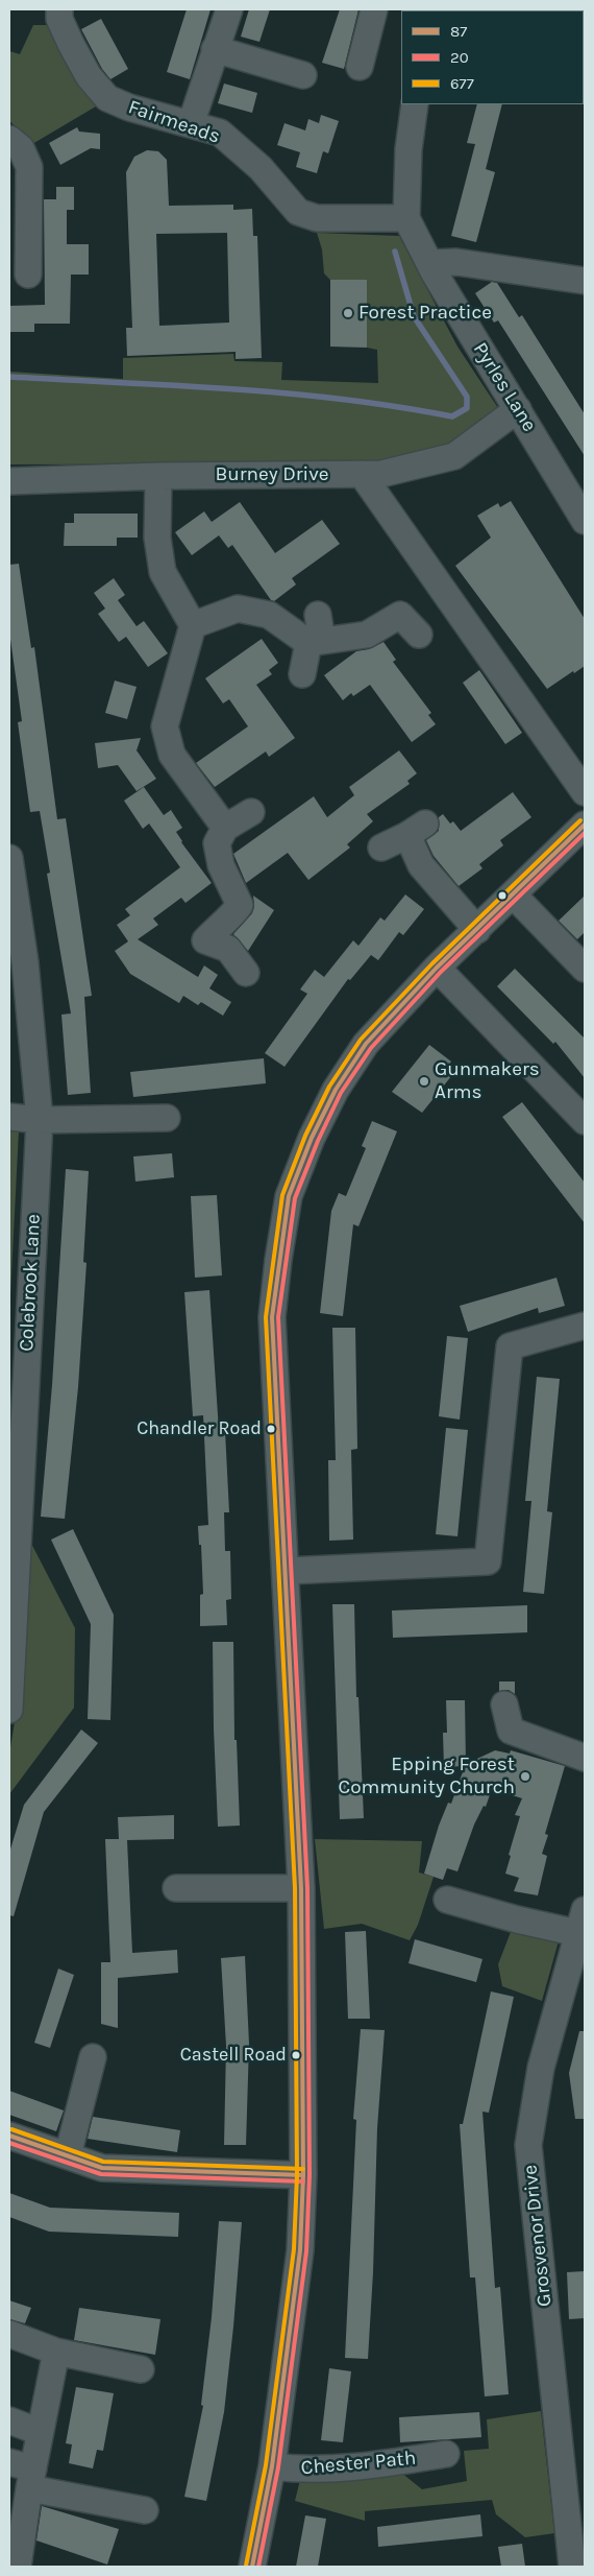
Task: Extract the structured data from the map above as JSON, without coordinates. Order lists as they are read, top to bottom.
{
  "streets": {
    "street": [
      "Fairmeads",
      "Pyrles Lane",
      "Burney Drive",
      "Colebrook Lane",
      "Grosvenor Drive",
      "Chester Path"
    ]
  },
  "crossings": [
    ["Fairmeads", "Pyrles Lane"],
    ["Pyrles Lane", "Burney Drive"]
  ],
  "places": [
    "Forest Practice",
    "Gunmakers Arms",
    "Chandler Road",
    "Epping Forest Community Church",
    "Castell Road"
  ],
  "lines": ["transit line 677", "transit line 87", "transit line 20"],
  "legend": ["87", "20", "677"]
}
